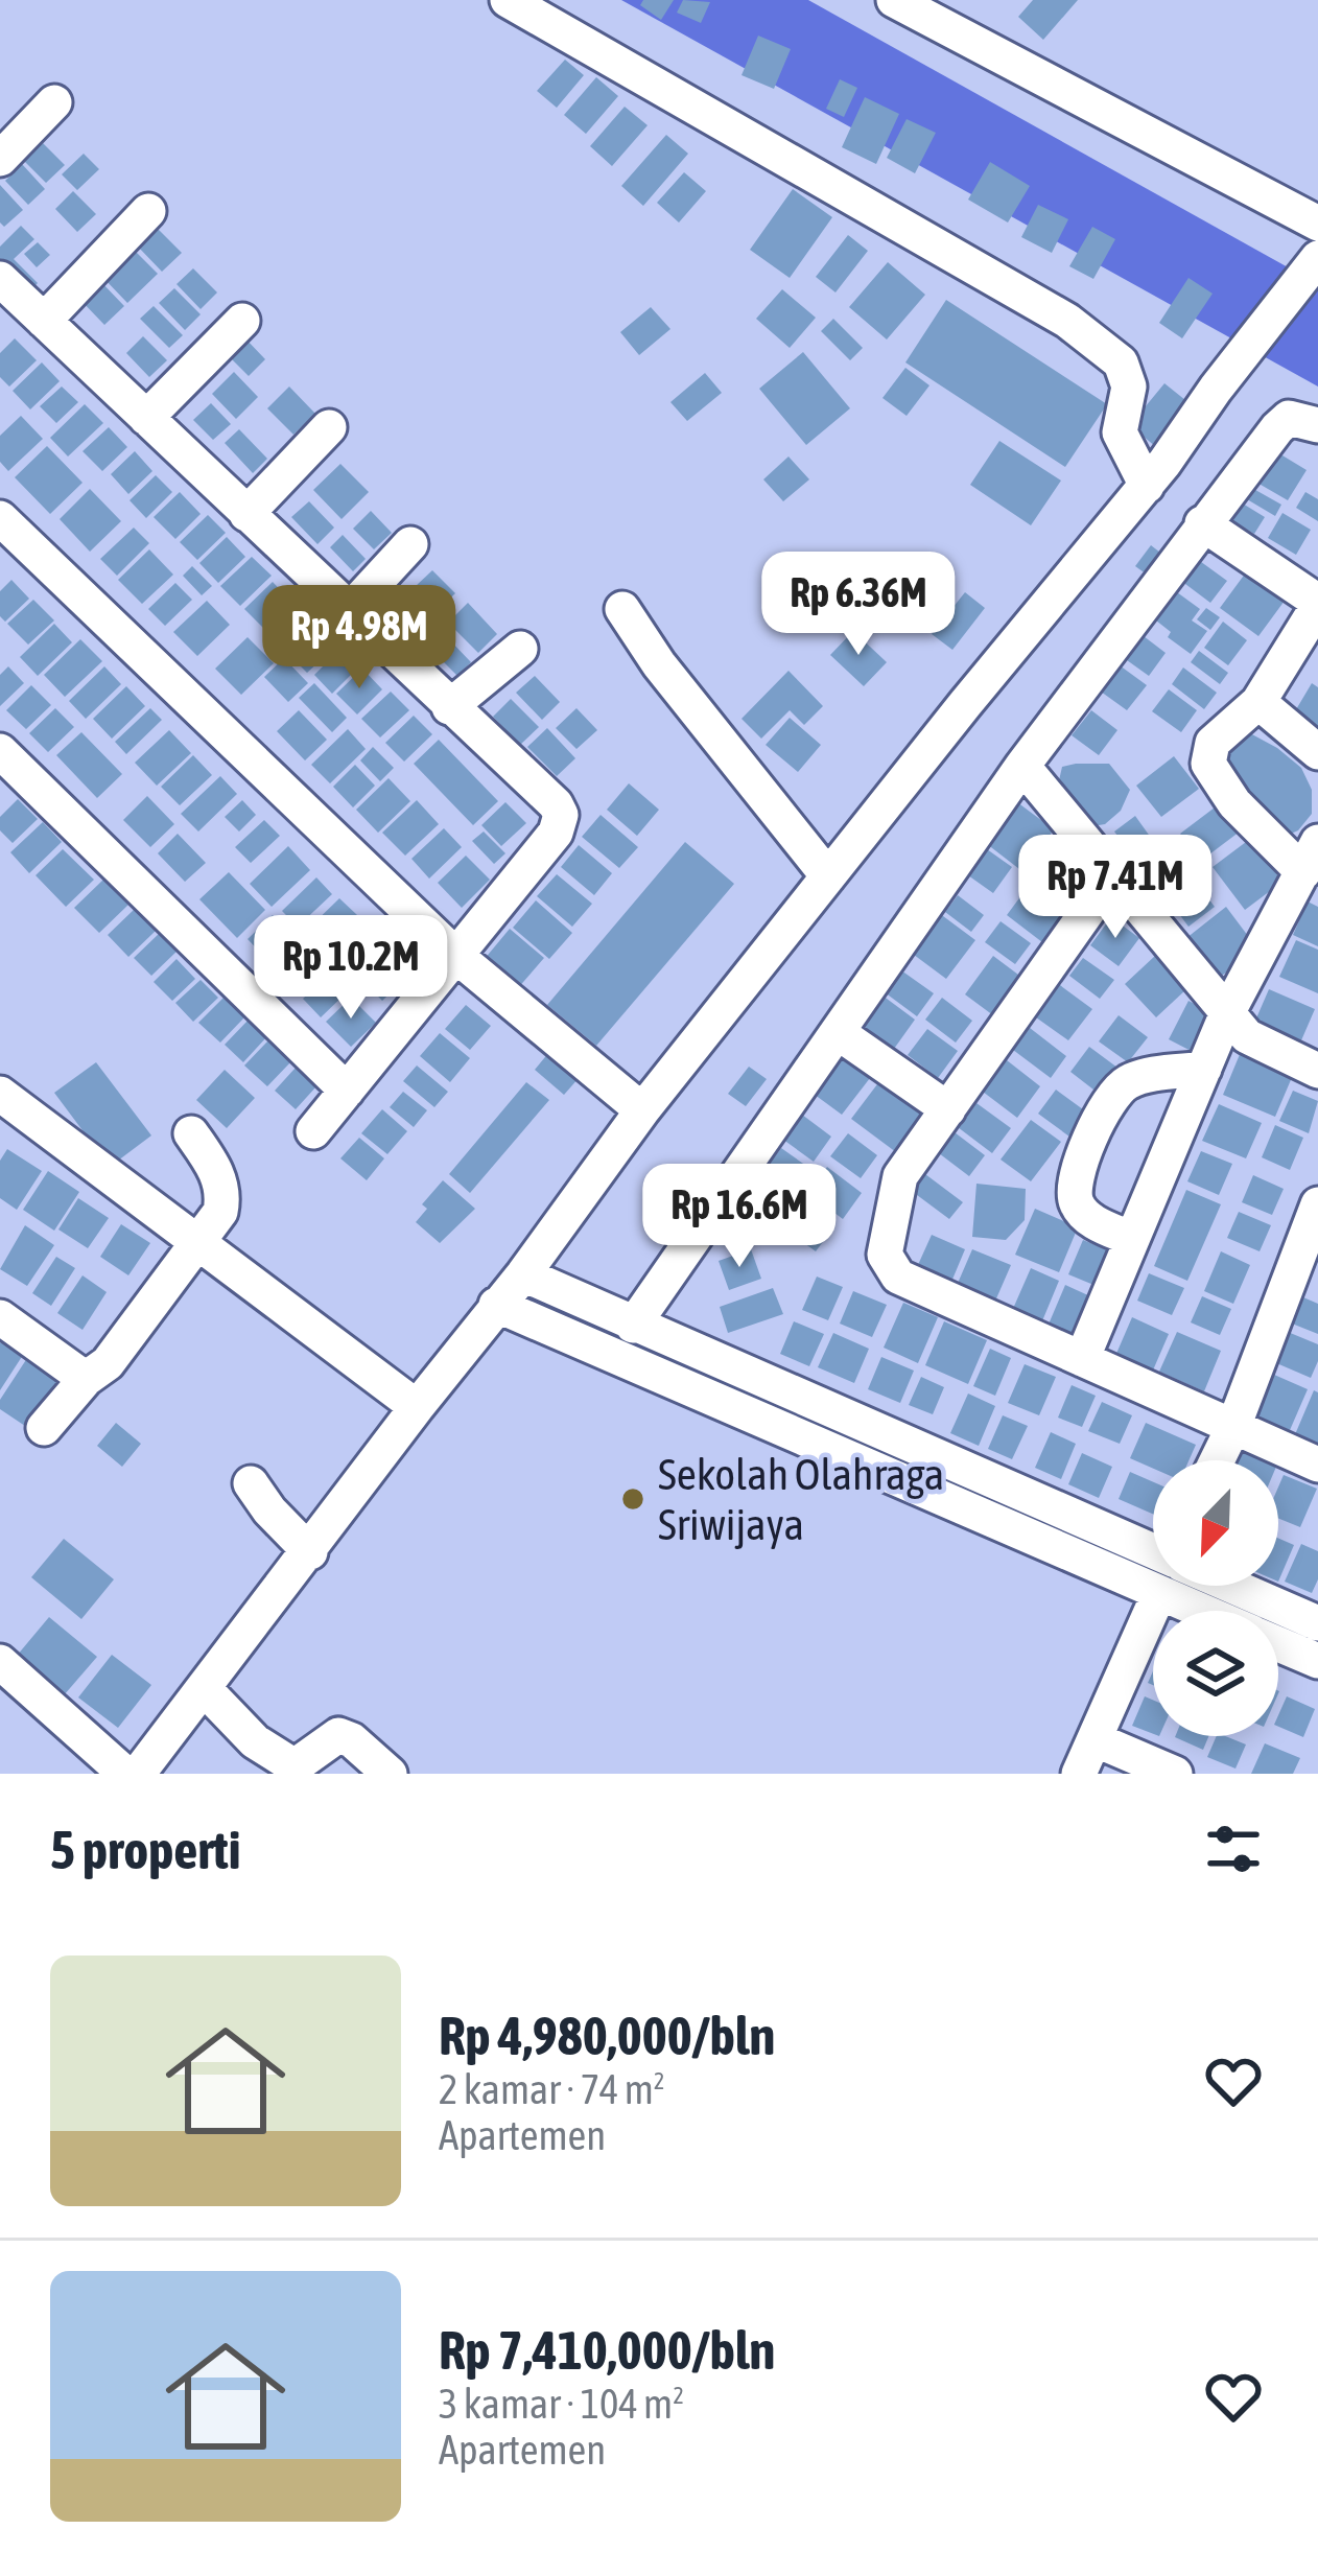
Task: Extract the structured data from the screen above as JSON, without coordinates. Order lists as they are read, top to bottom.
{
  "places": ["Sekolah Olahraga Sriwijaya"],
  "north": "bottom left",
  "page": {
    "price": [
      "Rp 6.36M",
      "Rp 4.98M",
      "Rp 7.41M",
      "Rp 10.2M",
      "Rp 16.6M"
    ],
    "heading": "5 properti",
    "list": [
      {
        "name": "Rp 4,980,000/bln",
        "note": "2 kamar · 74 m² · Apartemen"
      },
      {
        "name": "Rp 7,410,000/bln",
        "note": "3 kamar · 104 m² · Apartemen"
      }
    ]
  }
}
